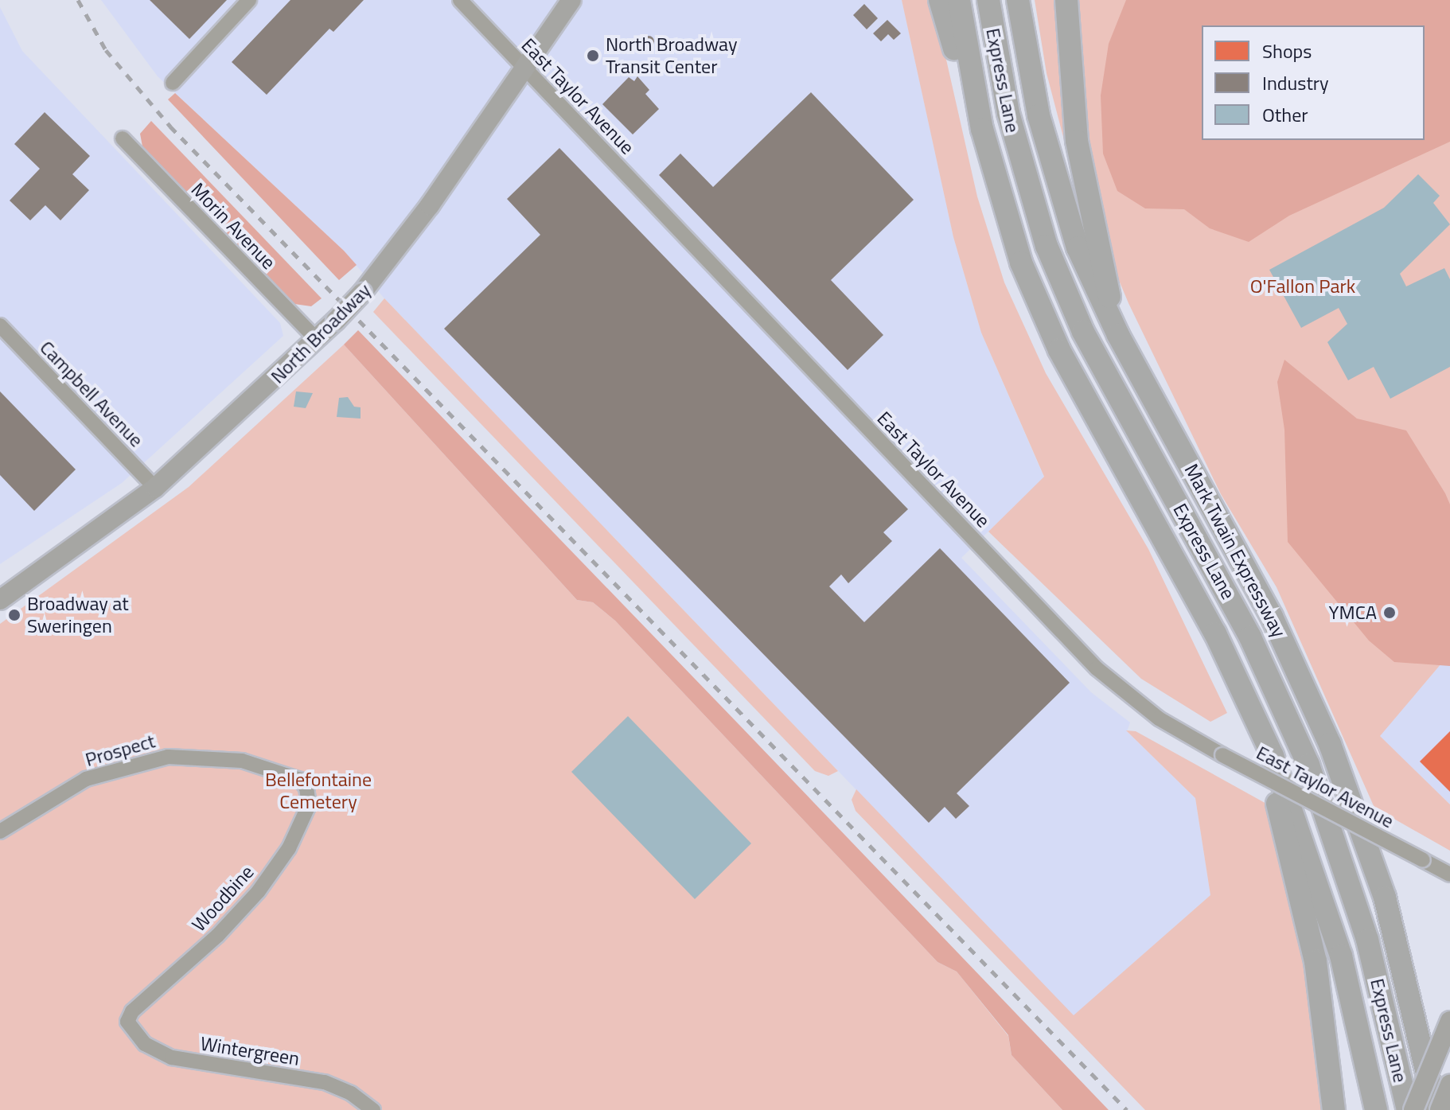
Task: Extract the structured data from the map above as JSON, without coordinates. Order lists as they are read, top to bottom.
{
  "streets": {
    "highway": ["Express Lane", "Mark Twain Expressway"],
    "main road": ["North Broadway"],
    "street": [
      "East Taylor Avenue",
      "Morin Avenue",
      "Campbell Avenue",
      "Prospect",
      "Woodbine",
      "Wintergreen"
    ]
  },
  "crossings": [
    ["East Taylor Avenue", "North Broadway"],
    ["Morin Avenue", "North Broadway"],
    ["North Broadway", "Campbell Avenue"],
    ["Prospect", "Woodbine"],
    ["Woodbine", "Wintergreen"]
  ],
  "parks": ["O'Fallon Park", "Bellefontaine Cemetery"],
  "places": ["North Broadway Transit Center", "YMCA", "Broadway at Sweringen"],
  "legend": ["Shops", "Industry", "Other"]
}
